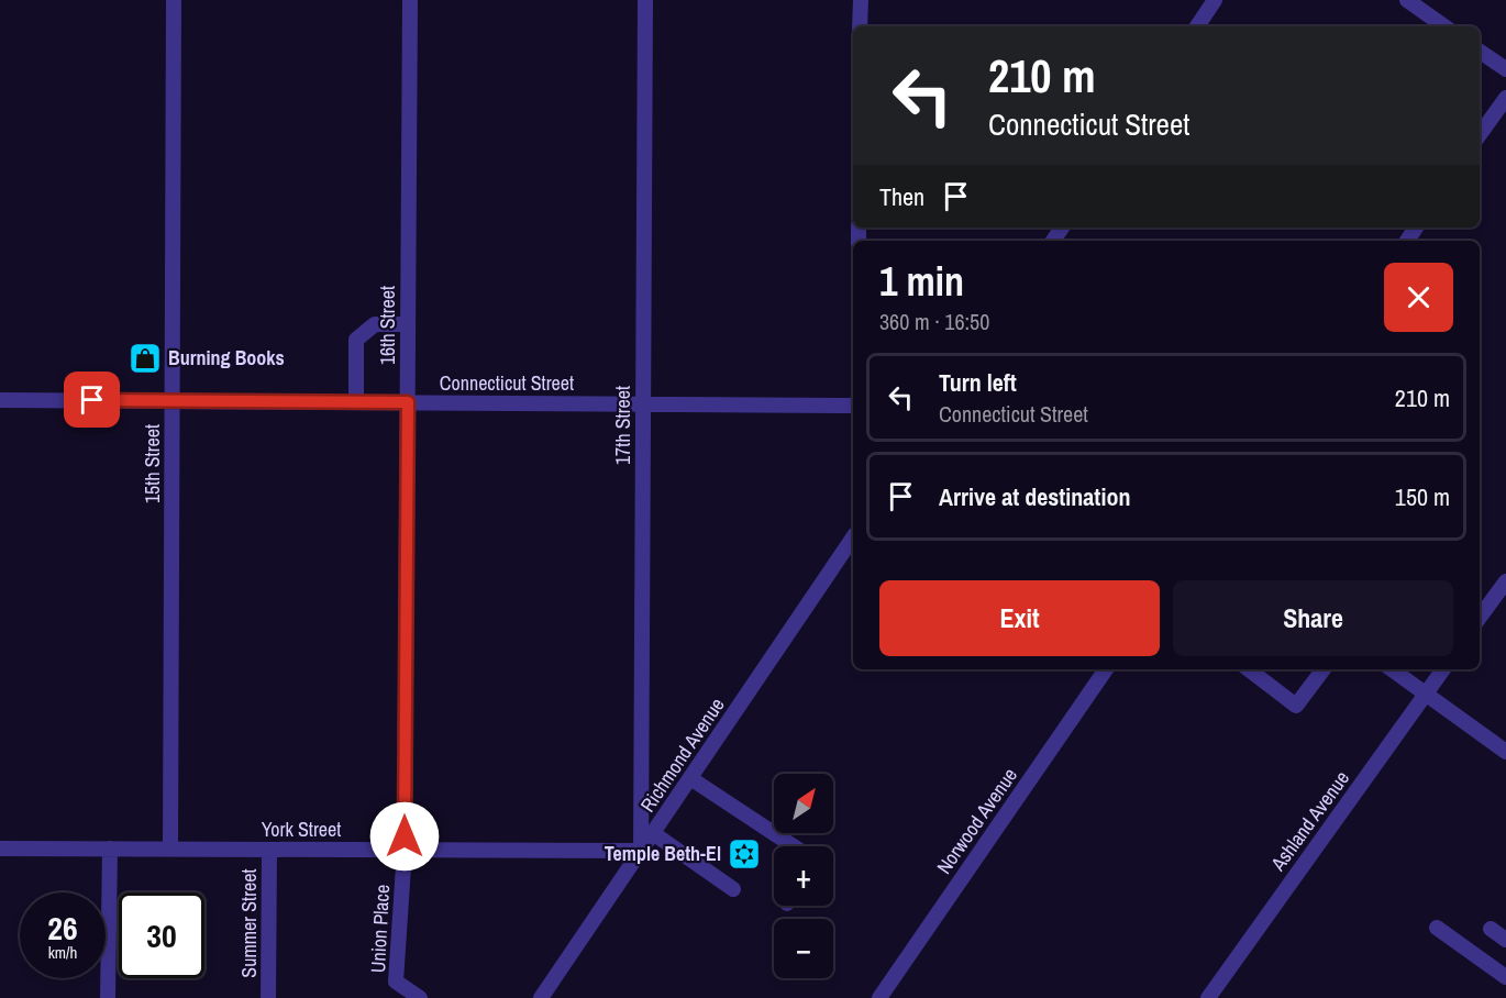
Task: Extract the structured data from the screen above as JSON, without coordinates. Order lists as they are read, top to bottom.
{
  "streets": {
    "street": [
      "16th Street",
      "Connecticut Street",
      "17th Street",
      "15th Street",
      "Richmond Avenue",
      "Norwood Avenue",
      "Ashland Avenue",
      "York Street",
      "Summer Street",
      "Union Place"
    ]
  },
  "crossings": [
    ["16th Street", "Connecticut Street"],
    ["16th Street", "York Street"],
    ["16th Street", "Union Place"],
    ["Connecticut Street", "17th Street"],
    ["Connecticut Street", "15th Street"],
    ["17th Street", "Richmond Avenue"],
    ["17th Street", "York Street"],
    ["15th Street", "York Street"],
    ["Richmond Avenue", "York Street"],
    ["York Street", "Summer Street"],
    ["York Street", "Union Place"]
  ],
  "places": {
    "shop": ["Burning Books"],
    "synagogue": ["Temple Beth-El"]
  },
  "north": "top right",
  "page": {
    "turn": ["210 m", "Connecticut Street"],
    "then": "Then",
    "heading": ["1 min", "360 m · 16:50"],
    "list": [
      {
        "name": "Turn left",
        "note": "Connecticut Street",
        "value": "210 m"
      },
      {
        "name": "Arrive at destination",
        "value": "150 m"
      }
    ],
    "buttons": ["Exit", "Share"],
    "map_buttons": ["+", "−"],
    "speed": "26 km/h",
    "limit": "30"
  }
}
